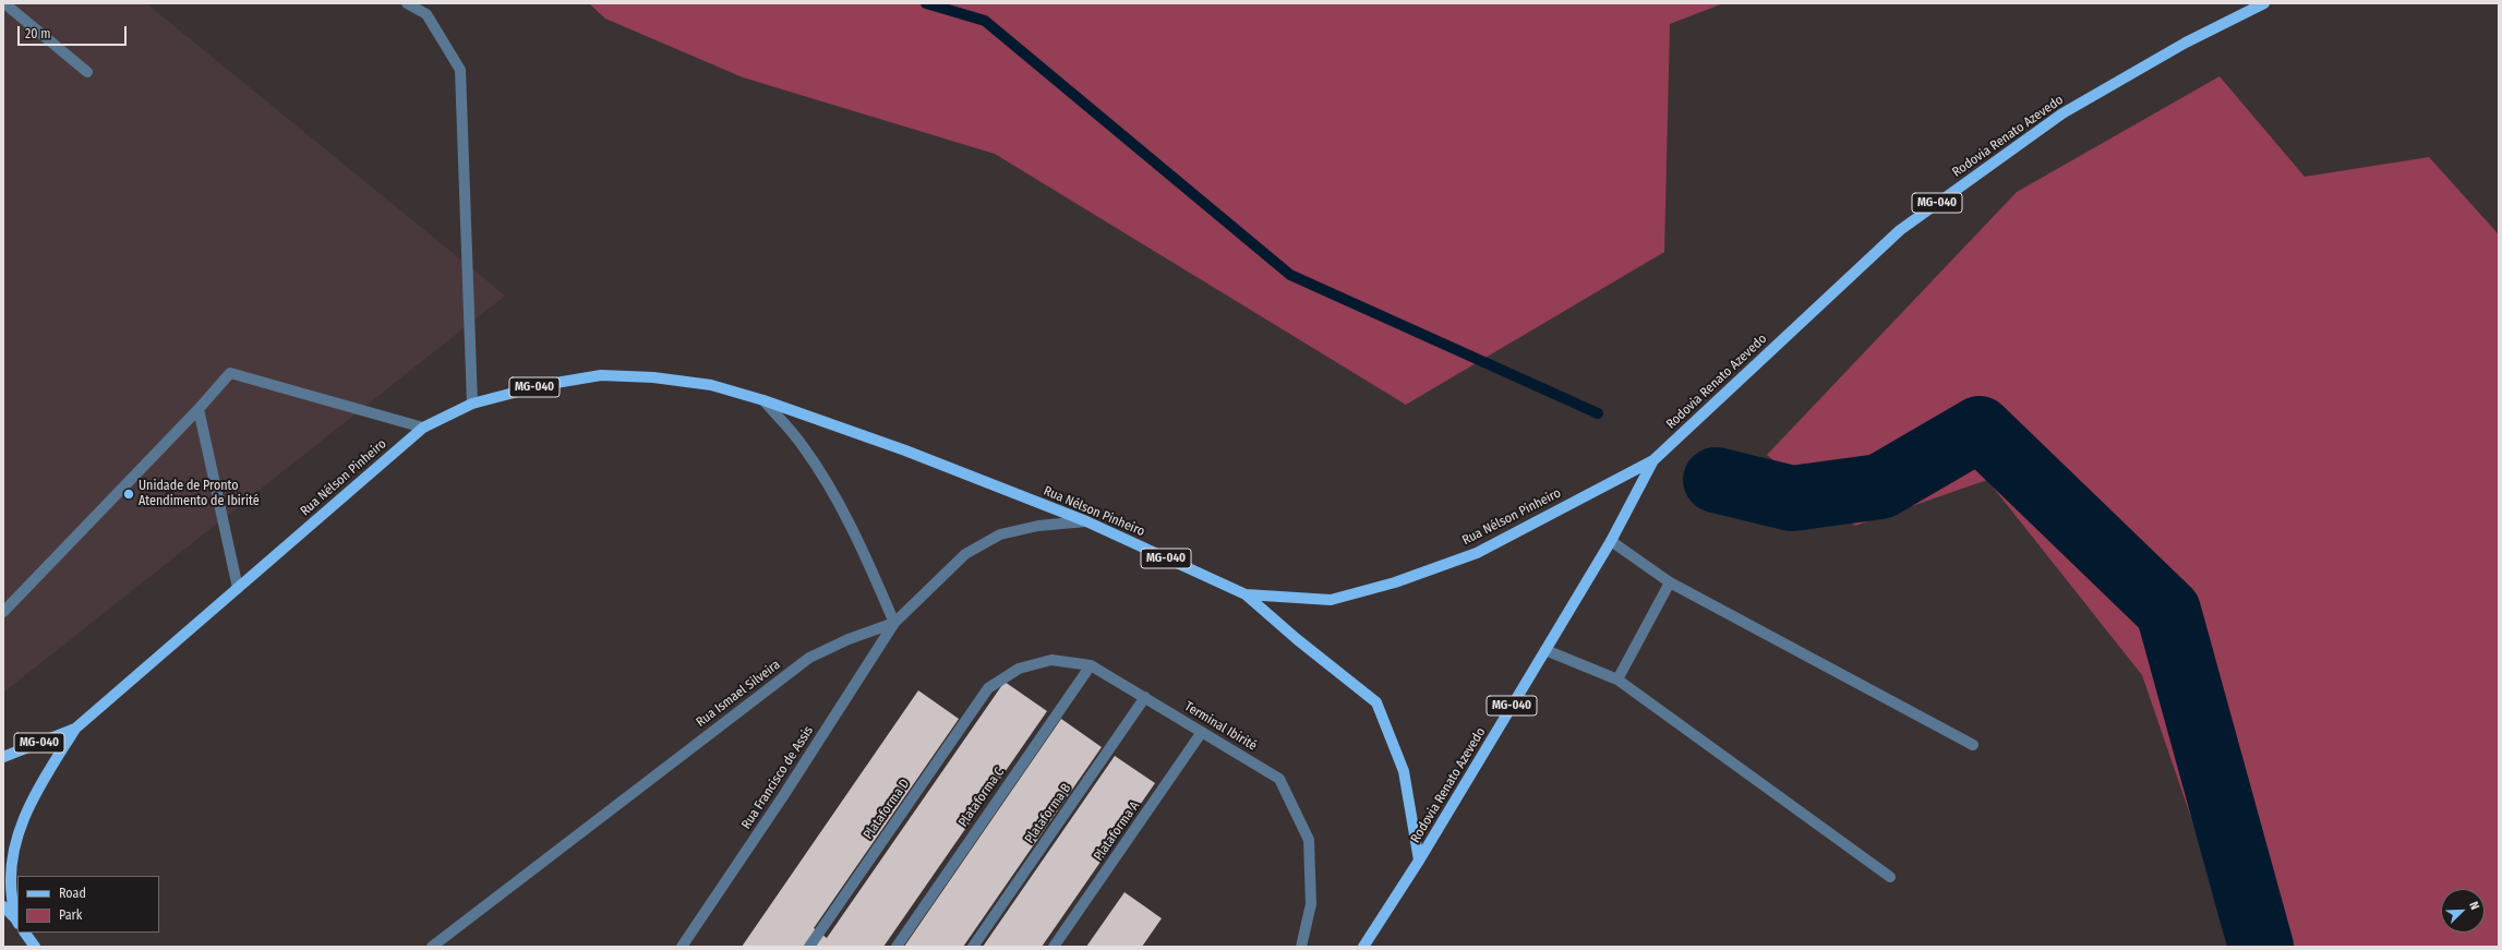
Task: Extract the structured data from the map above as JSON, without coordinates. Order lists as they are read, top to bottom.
{
  "streets": {
    "main road": ["Rodovia Renato Azevedo", "MG-040", "Rua Nélson Pinheiro"],
    "street": [
      "Rua Ismael Silveira",
      "Terminal Ibirité",
      "Rua Francisco de Assis",
      "Plataforma C",
      "Plataforma D",
      "Plataforma B",
      "Plataforma A"
    ]
  },
  "crossings": [
    ["Rodovia Renato Azevedo", "Rua Nélson Pinheiro"],
    ["MG-040", "Rua Nélson Pinheiro"],
    ["Rua Nélson Pinheiro", "Rua Ismael Silveira"],
    ["Rua Ismael Silveira", "Rua Francisco de Assis"],
    ["Terminal Ibirité", "Plataforma C"],
    ["Terminal Ibirité", "Plataforma D"],
    ["Terminal Ibirité", "Plataforma B"],
    ["Terminal Ibirité", "Plataforma A"]
  ],
  "places": ["Unidade de Pronto Atendimento de Ibirité"],
  "legend": ["Road", "Park"],
  "scale_bar": "20 m",
  "north": "top right"
}
